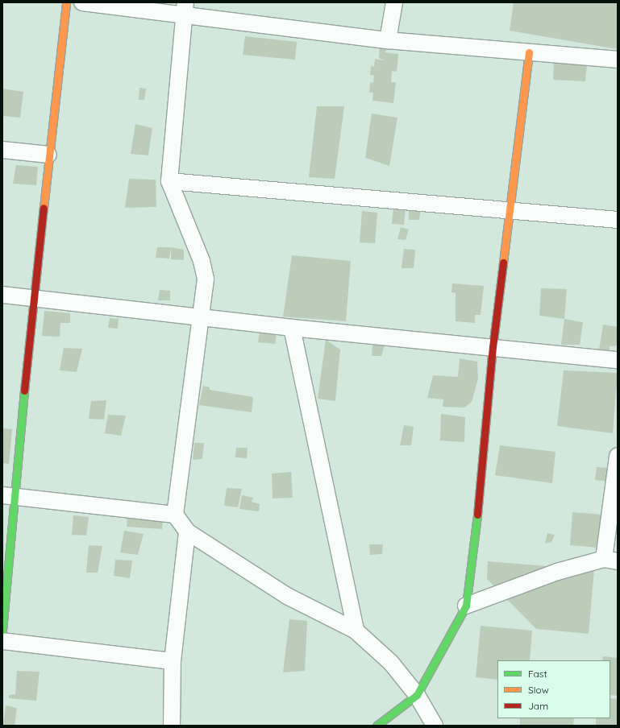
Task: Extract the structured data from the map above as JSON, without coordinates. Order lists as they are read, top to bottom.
{
  "legend": ["Fast", "Slow", "Jam"]
}
